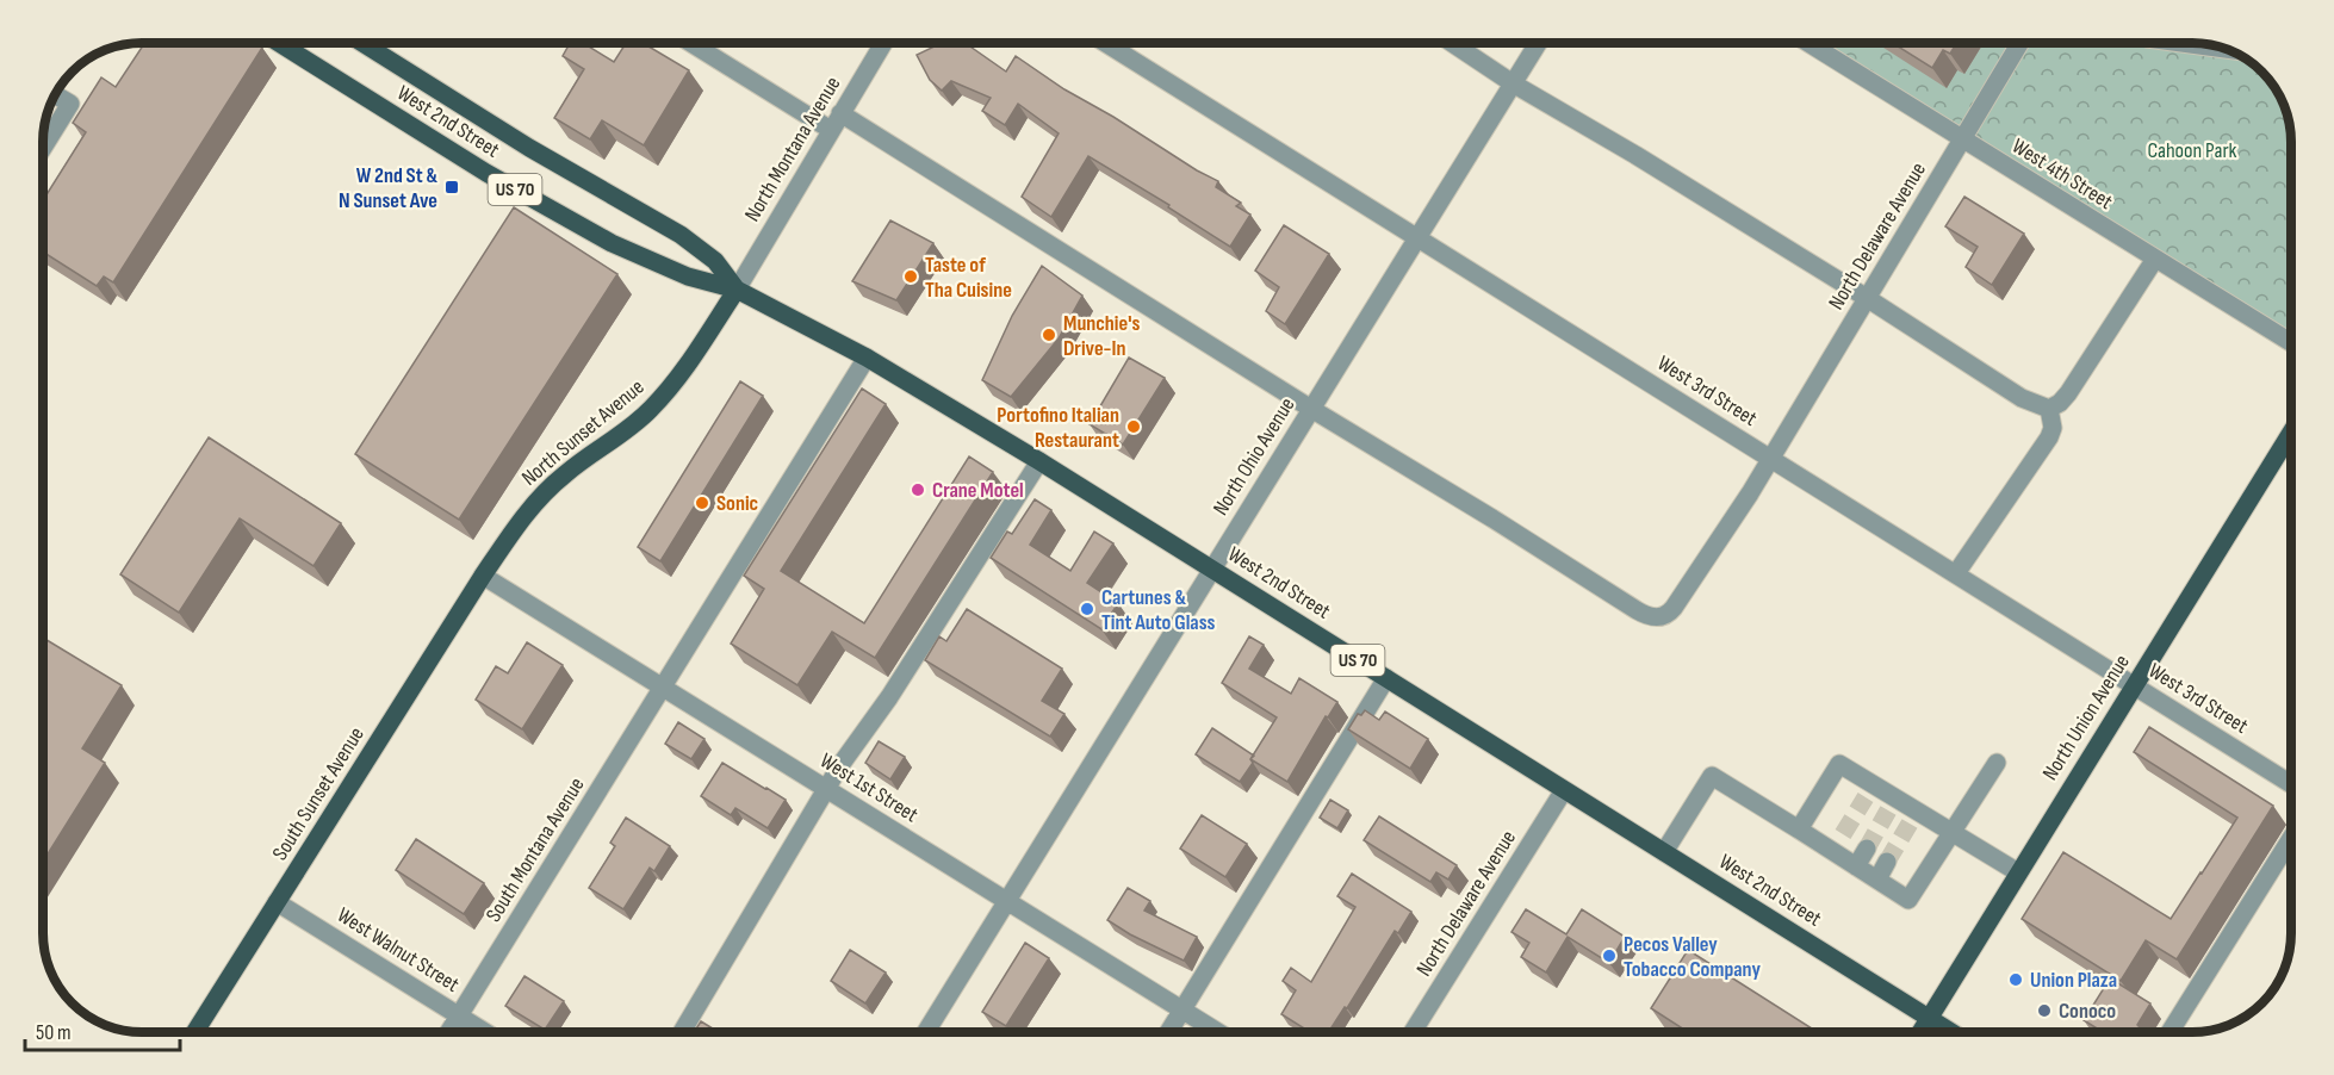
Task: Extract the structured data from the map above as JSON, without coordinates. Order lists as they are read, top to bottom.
{
  "streets": {
    "main road": [
      "West 2nd Street",
      "US 70",
      "North Sunset Avenue",
      "North Union Avenue",
      "South Sunset Avenue"
    ],
    "street": [
      "North Montana Avenue",
      "West 4th Street",
      "North Delaware Avenue",
      "West 3rd Street",
      "North Ohio Avenue",
      "West 1st Street",
      "South Montana Avenue",
      "West Walnut Street"
    ]
  },
  "crossings": [
    ["West 2nd Street", "North Montana Avenue"],
    ["West 2nd Street", "North Delaware Avenue"],
    ["West 2nd Street", "North Sunset Avenue"],
    ["West 2nd Street", "North Ohio Avenue"],
    ["West 2nd Street", "North Union Avenue"],
    ["North Montana Avenue", "North Sunset Avenue"],
    ["West 4th Street", "North Delaware Avenue"],
    ["North Delaware Avenue", "West 3rd Street"],
    ["North Delaware Avenue", "North Ohio Avenue"],
    ["West 3rd Street", "North Ohio Avenue"],
    ["West 3rd Street", "North Union Avenue"],
    ["North Sunset Avenue", "West 1st Street"],
    ["North Sunset Avenue", "South Sunset Avenue"],
    ["North Ohio Avenue", "West 1st Street"],
    ["West 1st Street", "South Sunset Avenue"],
    ["West 1st Street", "South Montana Avenue"],
    ["South Sunset Avenue", "West Walnut Street"],
    ["South Montana Avenue", "West Walnut Street"]
  ],
  "parks": ["Cahoon Park"],
  "places": {
    "transit": ["W 2nd St & N Sunset Ave"],
    "other": [
      "Taste of Tha Cuisine",
      "Munchie's Drive-In",
      "Portofino Italian Restaurant",
      "Crane Motel",
      "Sonic",
      "Cartunes & Tint Auto Glass",
      "Pecos Valley Tobacco Company",
      "Union Plaza",
      "Conoco"
    ]
  },
  "scale_bar": "50 m"
}
